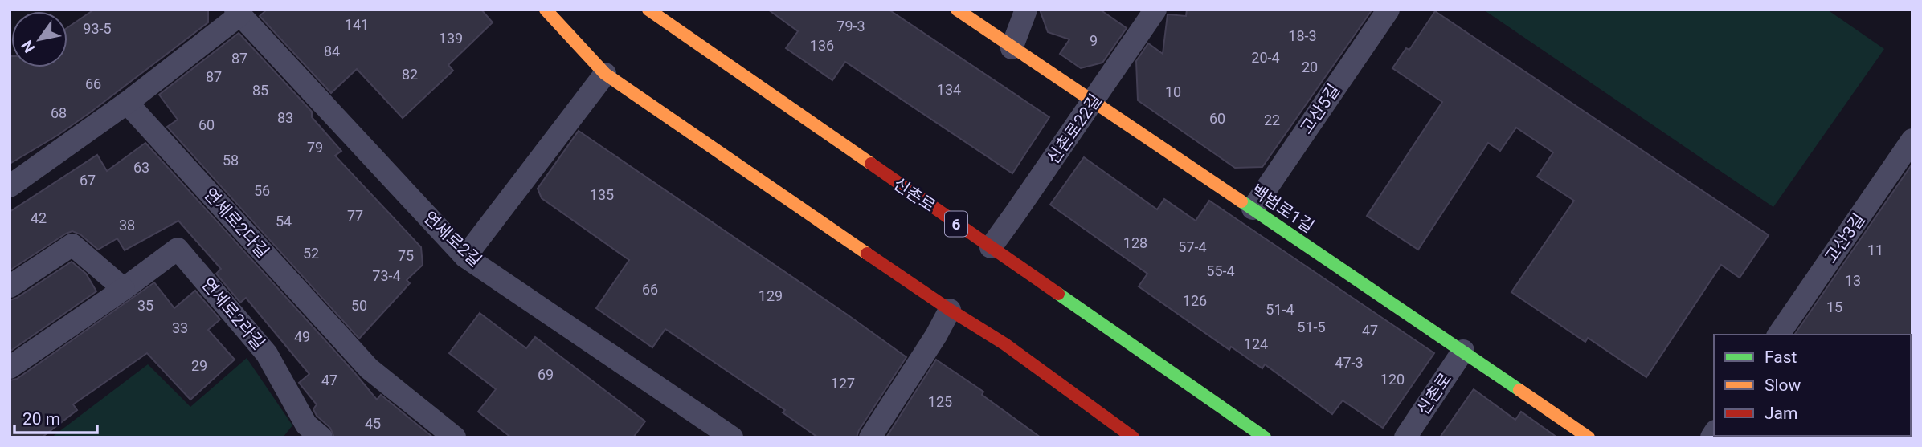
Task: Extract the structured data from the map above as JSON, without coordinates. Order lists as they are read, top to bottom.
{
  "streets": {
    "main road": ["신촌로", "백범로1길", "6"],
    "street": [
      "고산5길",
      "신촌로22길",
      "연세로2다길",
      "고산3길",
      "연세로2길",
      "연세로2라길"
    ]
  },
  "crossings": [
    ["고산5길", "백범로1길"],
    ["신촌로22길", "신촌로"],
    ["신촌로22길", "백범로1길"],
    ["신촌로", "백범로1길"],
    ["연세로2다길", "연세로2길"]
  ],
  "house_numbers": [
    "141",
    "79-3",
    "93-5",
    "18-3",
    "139",
    "9",
    "136",
    "84",
    "20-4",
    "87",
    "20",
    "82",
    "87",
    "66",
    "134",
    "85",
    "10",
    "68",
    "83",
    "60",
    "22",
    "60",
    "79",
    "58",
    "63",
    "67",
    "56",
    "135",
    "77",
    "42",
    "54",
    "38",
    "128",
    "57-4",
    "11",
    "52",
    "75",
    "55-4",
    "73-4",
    "13",
    "66",
    "129",
    "126",
    "35",
    "50",
    "15",
    "51-4",
    "51-5",
    "33",
    "47",
    "49",
    "124",
    "47-3",
    "29",
    "69",
    "120",
    "47",
    "127",
    "125",
    "45"
  ],
  "legend": ["Fast", "Slow", "Jam"],
  "scale_bar": "20 m",
  "north": "bottom left"
}
